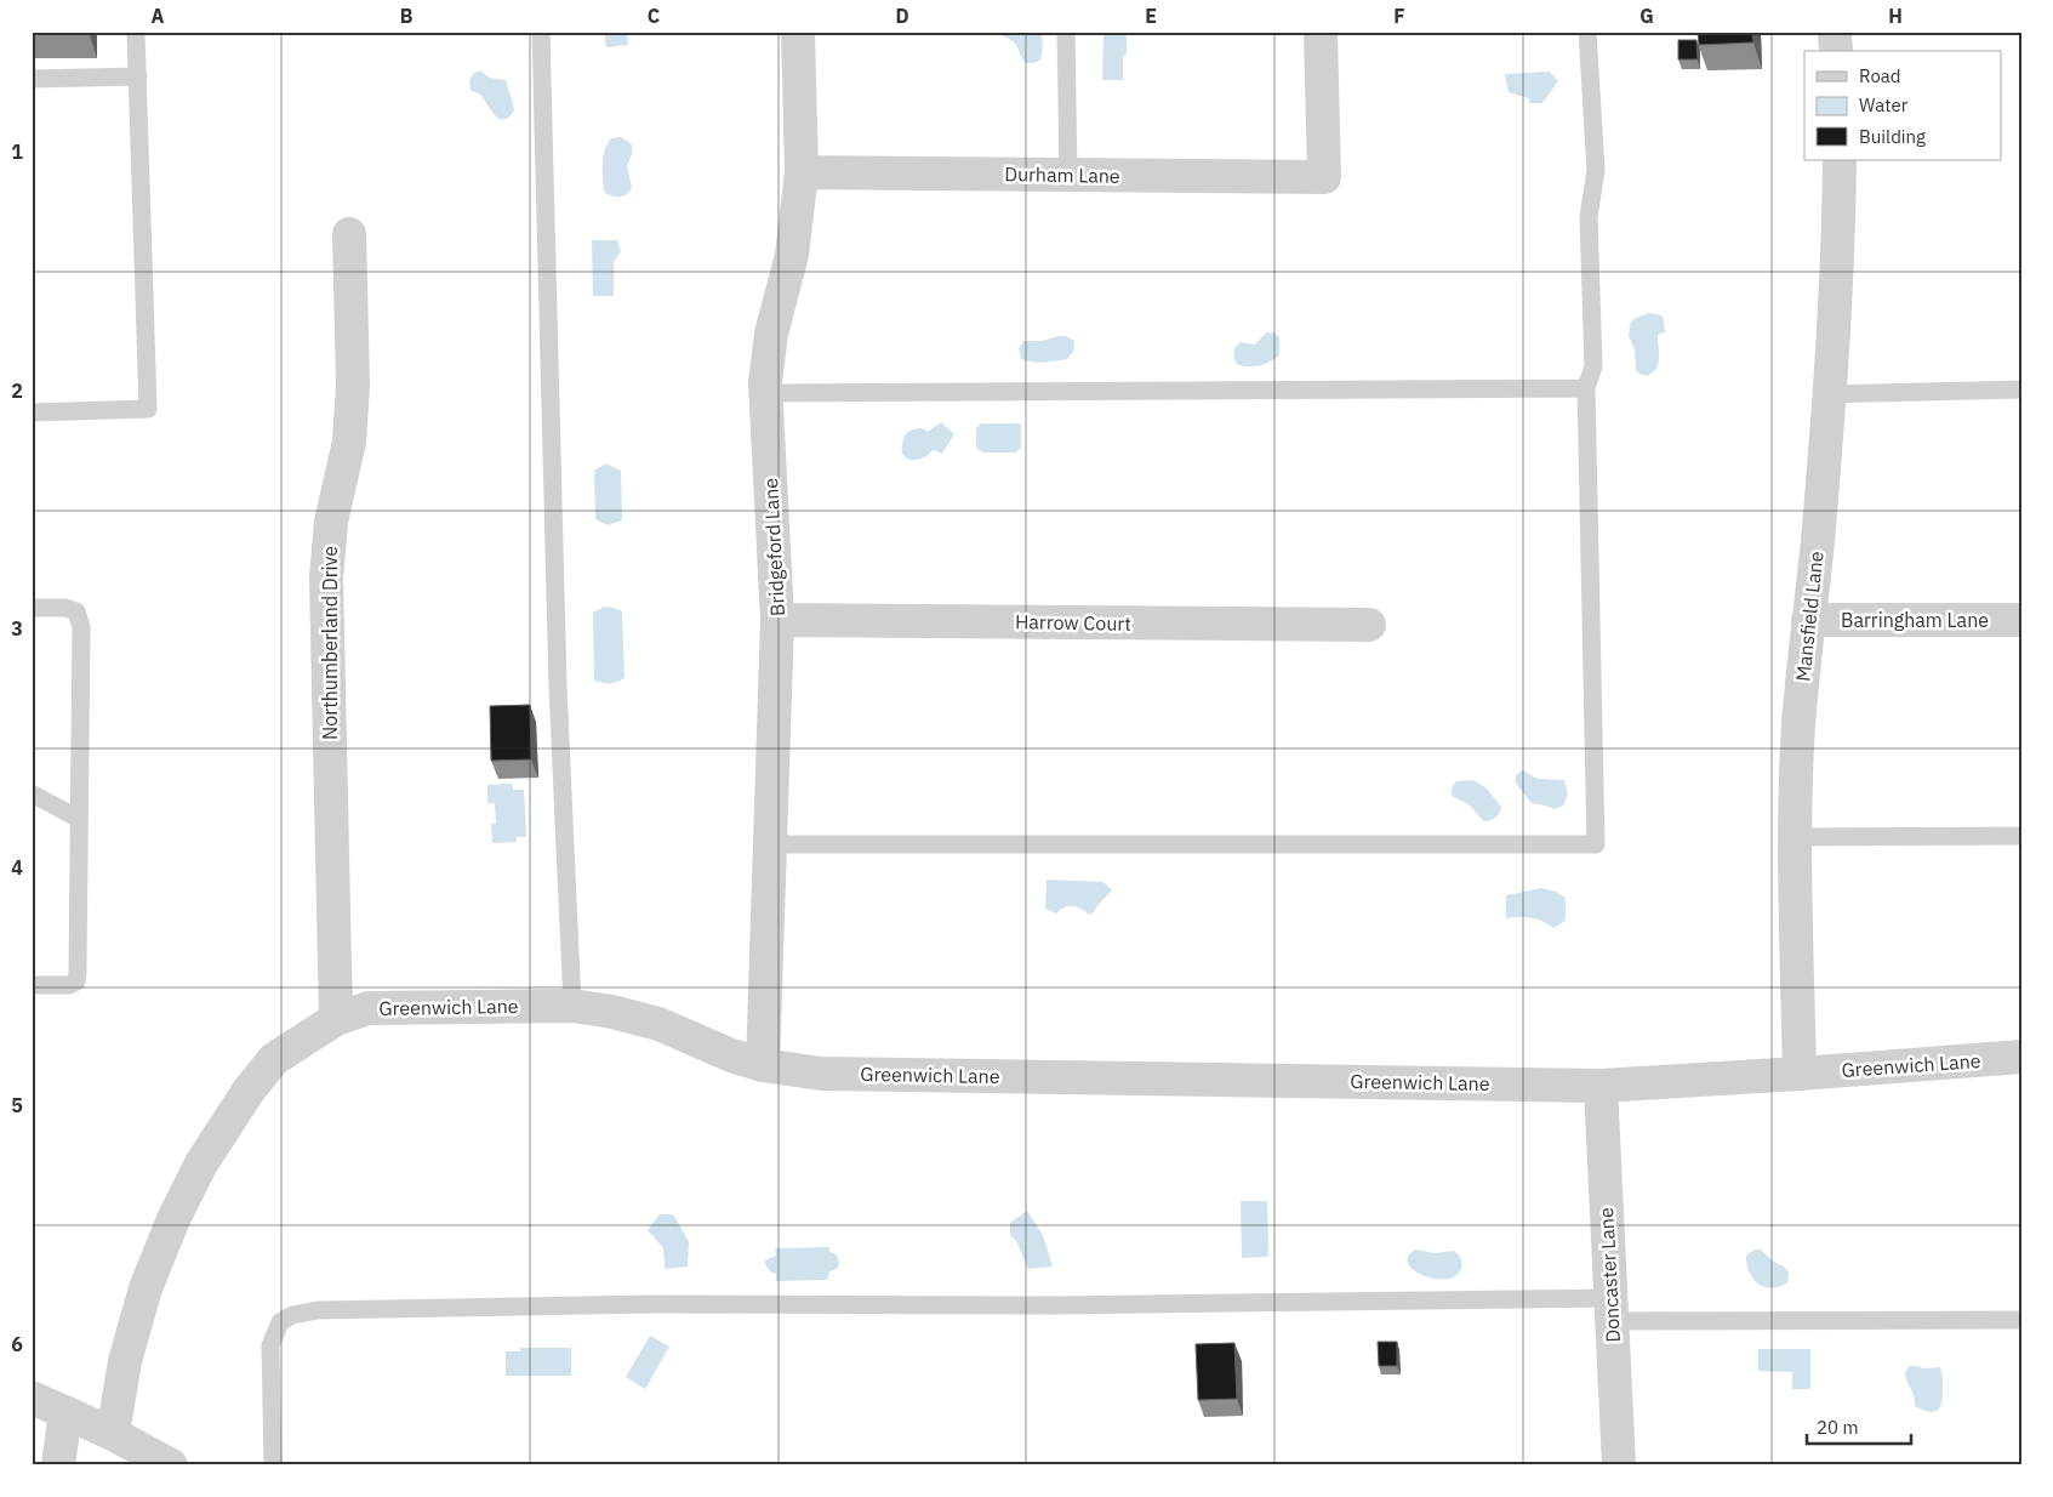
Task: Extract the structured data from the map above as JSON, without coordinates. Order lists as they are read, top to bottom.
{
  "streets": {
    "street": [
      "Durham Lane",
      "Bridgeford Lane",
      "Mansfield Lane",
      "Barringham Lane",
      "Harrow Court",
      "Northumberland Drive",
      "Greenwich Lane",
      "Doncaster Lane"
    ]
  },
  "crossings": [
    ["Durham Lane", "Bridgeford Lane"],
    ["Bridgeford Lane", "Harrow Court"],
    ["Bridgeford Lane", "Greenwich Lane"],
    ["Mansfield Lane", "Barringham Lane"],
    ["Mansfield Lane", "Greenwich Lane"],
    ["Northumberland Drive", "Greenwich Lane"],
    ["Greenwich Lane", "Doncaster Lane"]
  ],
  "legend": ["Road", "Water", "Building"],
  "scale_bar": "20 m",
  "grid": {
    "columns": [
      "A",
      "B",
      "C",
      "D",
      "E",
      "F",
      "G",
      "H"
    ],
    "rows": [
      "1",
      "2",
      "3",
      "4",
      "5",
      "6"
    ]
  }
}
